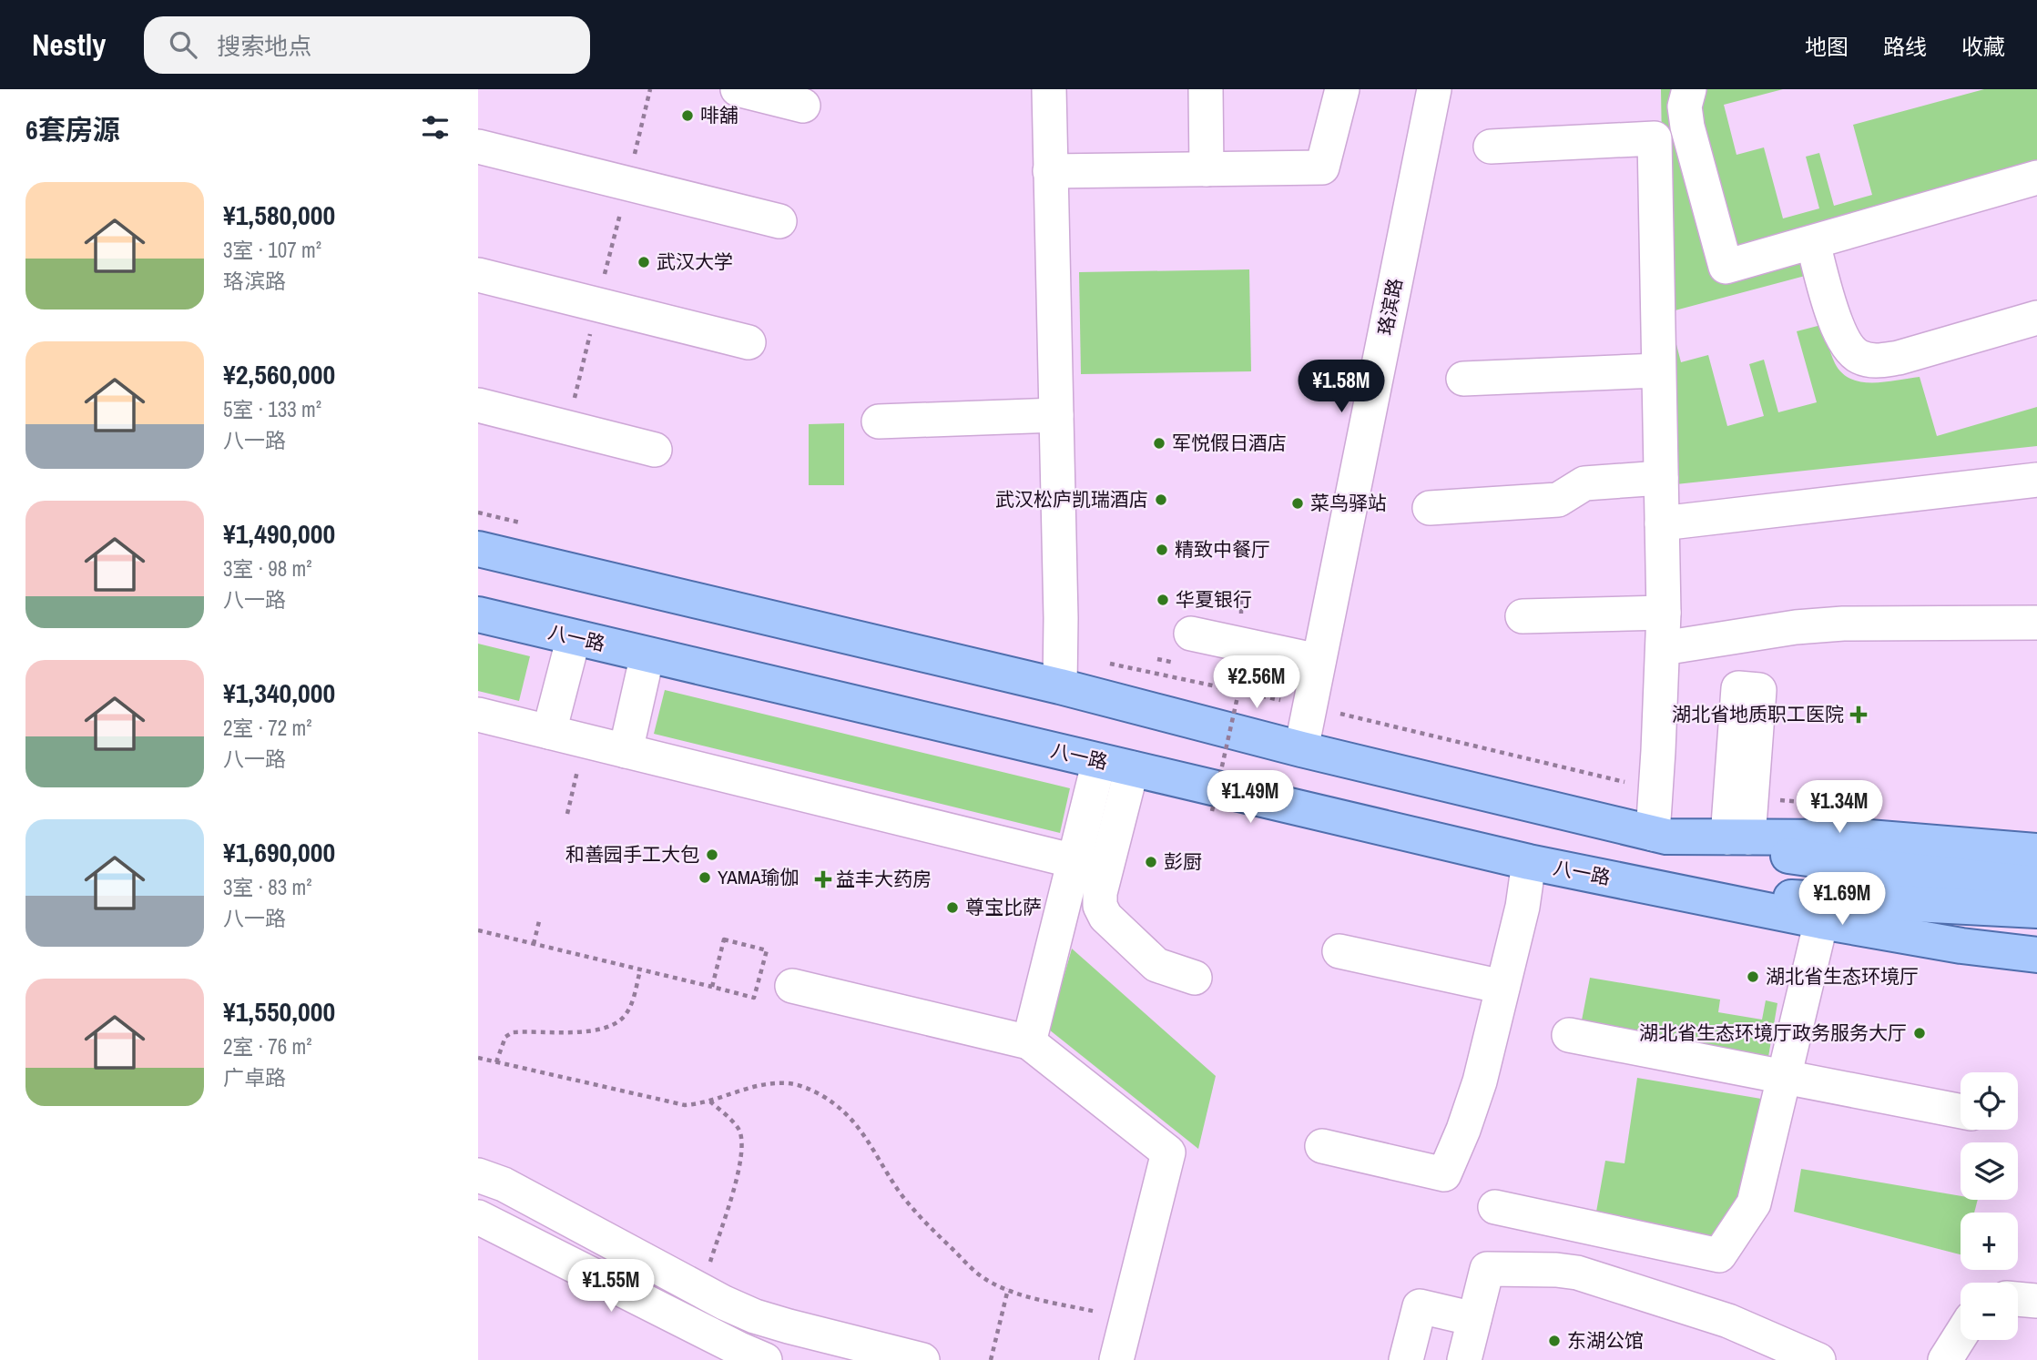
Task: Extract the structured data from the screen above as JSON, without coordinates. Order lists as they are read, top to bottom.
{
  "streets": {
    "main road": ["八一路"],
    "street": ["珞滨路"]
  },
  "crossings": [
    ["珞滨路", "八一路"]
  ],
  "places": {
    "other": [
      "啡舖",
      "武汉大学",
      "军悦假日酒店",
      "武汉松庐凯瑞酒店",
      "菜鸟驿站",
      "精致中餐厅",
      "华夏银行",
      "和善园手工大包",
      "彭厨",
      "YAMA瑜伽",
      "尊宝比萨",
      "湖北省生态环境厅",
      "湖北省生态环境厅政务服务大厅",
      "东湖公馆"
    ],
    "health": ["湖北省地质职工医院", "益丰大药房"]
  },
  "page": {
    "header": "Nestly",
    "search": "搜索地点",
    "nav": ["地图", "路线", "收藏"],
    "heading": "6套房源",
    "list": [
      {
        "name": "¥1,580,000",
        "note": "3室 · 107 m² · 珞滨路"
      },
      {
        "name": "¥2,560,000",
        "note": "5室 · 133 m² · 八一路"
      },
      {
        "name": "¥1,490,000",
        "note": "3室 · 98 m² · 八一路"
      },
      {
        "name": "¥1,340,000",
        "note": "2室 · 72 m² · 八一路"
      },
      {
        "name": "¥1,690,000",
        "note": "3室 · 83 m² · 八一路"
      },
      {
        "name": "¥1,550,000",
        "note": "2室 · 76 m² · 广卓路"
      }
    ],
    "price": [
      "¥1.58M",
      "¥2.56M",
      "¥1.49M",
      "¥1.34M",
      "¥1.69M",
      "¥1.55M"
    ],
    "map_buttons": ["+", "−"]
  }
}
